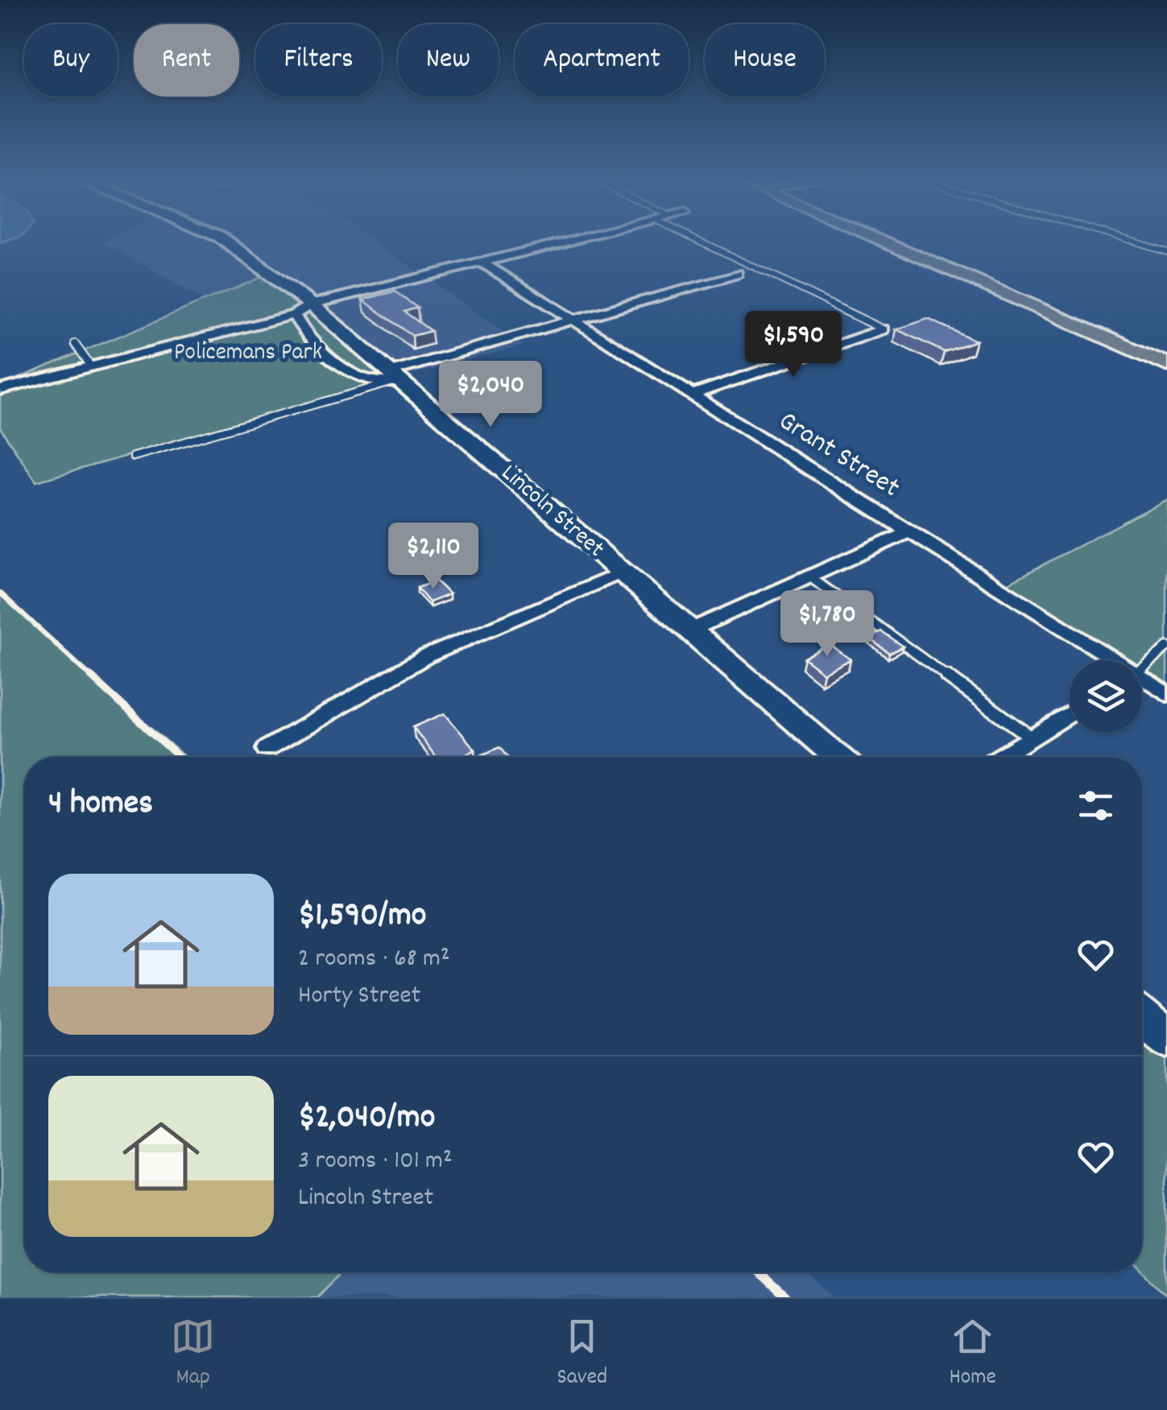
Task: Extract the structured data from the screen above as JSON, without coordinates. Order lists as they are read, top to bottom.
{
  "streets": {
    "main road": ["Lincoln Street"],
    "street": ["Grant Street"]
  },
  "parks": ["Policemans Park"],
  "page": {
    "chip": [
      "Buy",
      "Rent",
      "Filters",
      "New",
      "Apartment",
      "House"
    ],
    "price": [
      "$1,590",
      "$2,040",
      "$2,110",
      "$1,780"
    ],
    "heading": "4 homes",
    "list": [
      {
        "name": "$1,590/mo",
        "note": "2 rooms · 68 m² · Horty Street"
      },
      {
        "name": "$2,040/mo",
        "note": "3 rooms · 101 m² · Lincoln Street"
      }
    ],
    "tabs": ["Map", "Saved", "Home"]
  }
}
